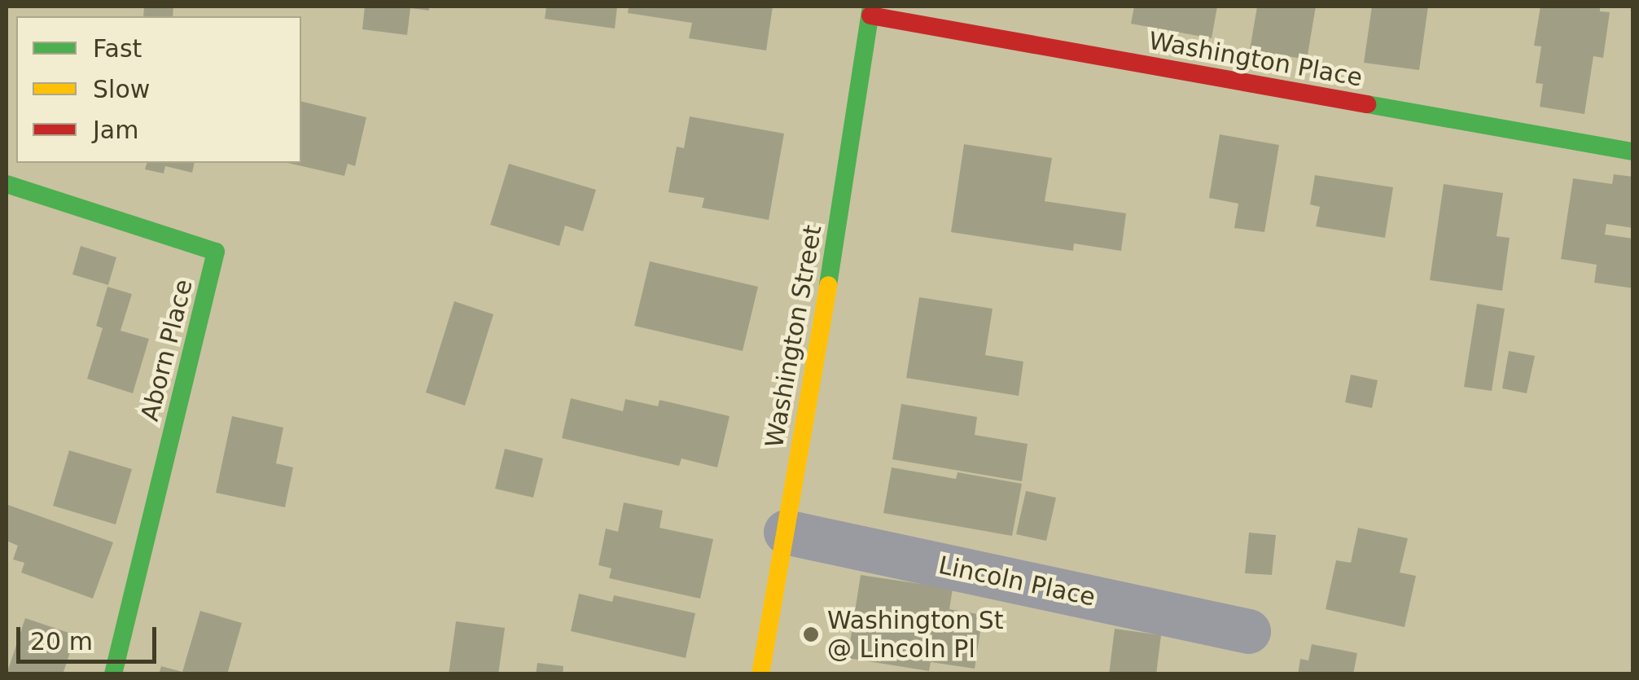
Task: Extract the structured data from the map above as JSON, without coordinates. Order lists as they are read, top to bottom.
{
  "streets": {
    "street": [
      "Washington Place",
      "Washington Street",
      "Aborn Place",
      "Lincoln Place"
    ]
  },
  "crossings": [
    ["Washington Place", "Washington Street"],
    ["Washington Street", "Lincoln Place"]
  ],
  "places": ["Washington St @ Lincoln Pl"],
  "legend": ["Fast", "Slow", "Jam"],
  "scale_bar": "20 m"
}
